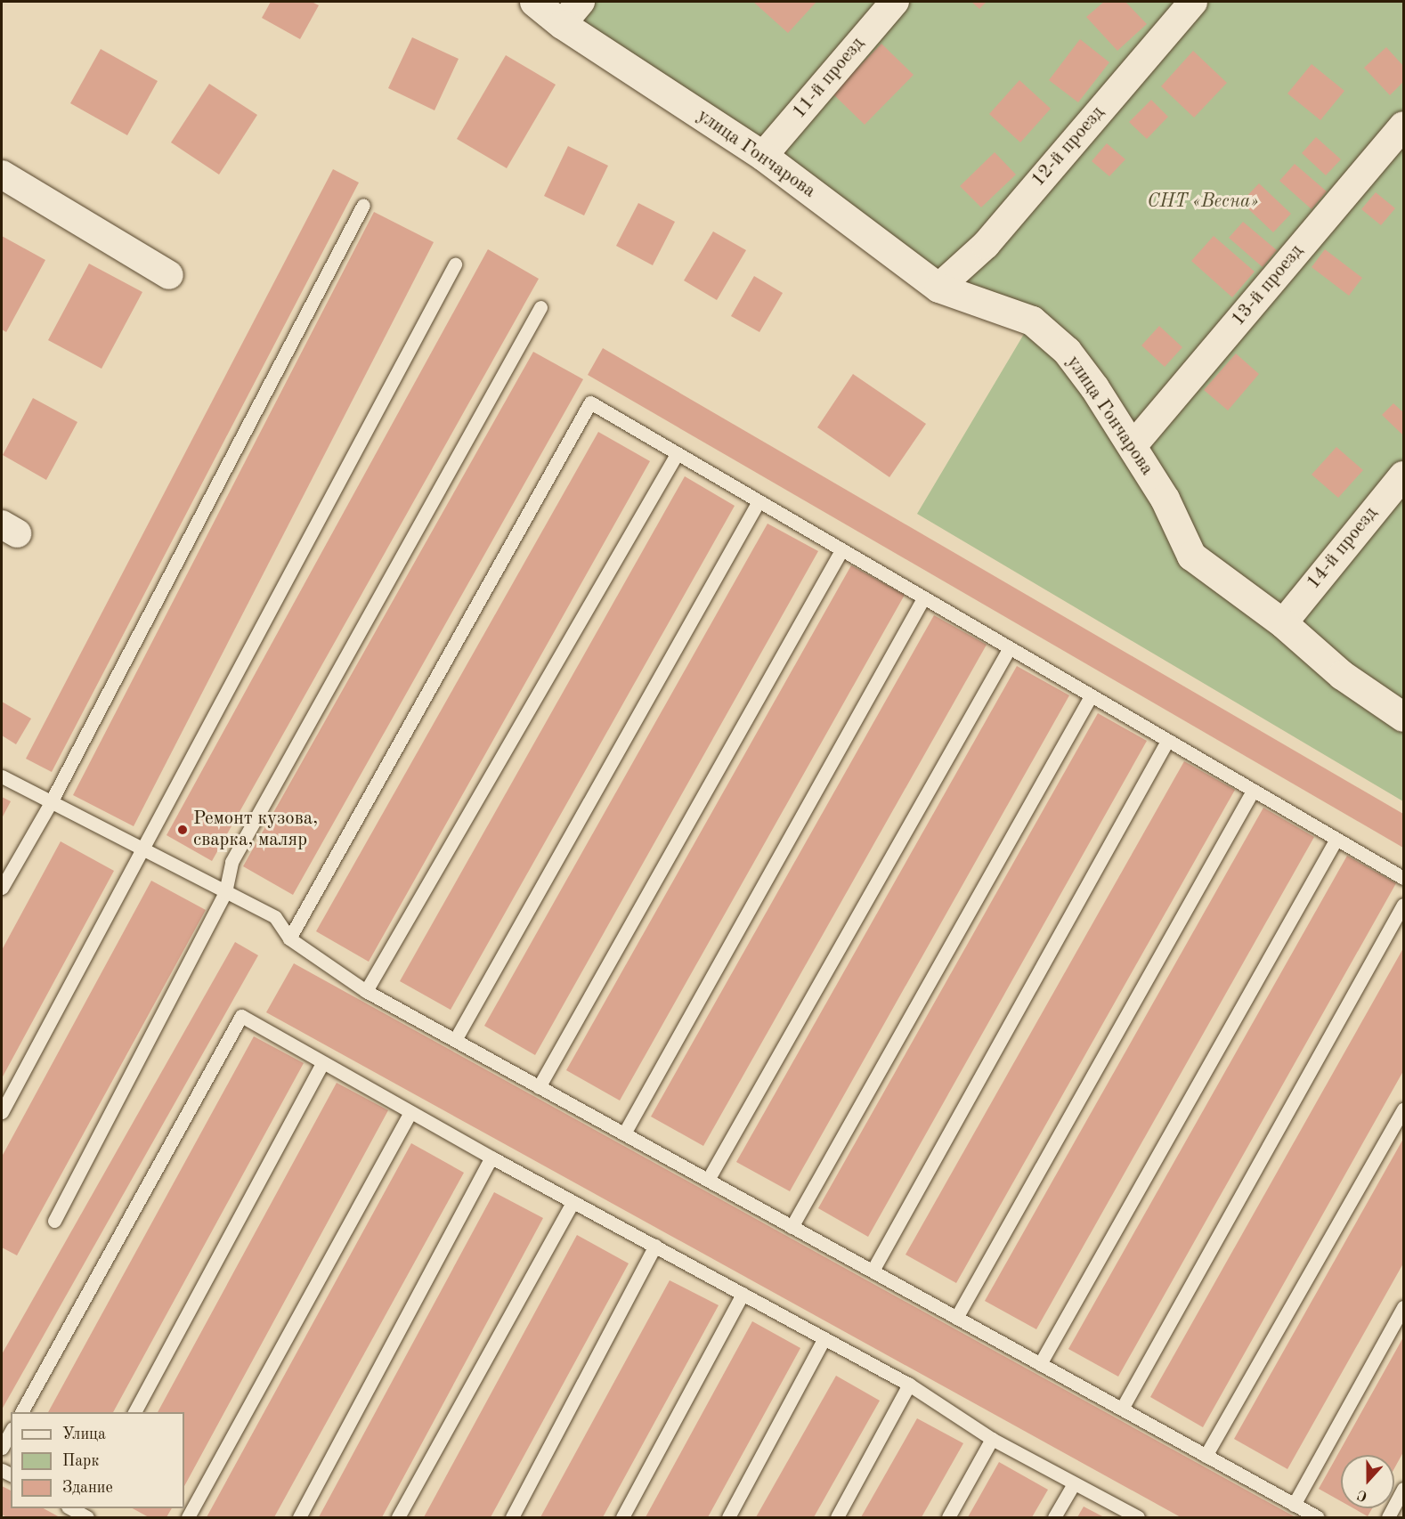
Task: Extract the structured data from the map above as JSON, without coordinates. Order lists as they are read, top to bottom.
{
  "streets": {
    "street": [
      "11-й проезд",
      "12-й проезд",
      "улица Гончарова",
      "13-й проезд",
      "14-й проезд"
    ]
  },
  "crossings": [
    ["11-й проезд", "улица Гончарова"],
    ["12-й проезд", "улица Гончарова"],
    ["улица Гончарова", "13-й проезд"],
    ["улица Гончарова", "14-й проезд"]
  ],
  "parks": ["СНТ «Весна»"],
  "places": ["Ремонт кузова, сварка, маляр"],
  "legend": ["Улица", "Парк", "Здание"],
  "north": "bottom"
}
